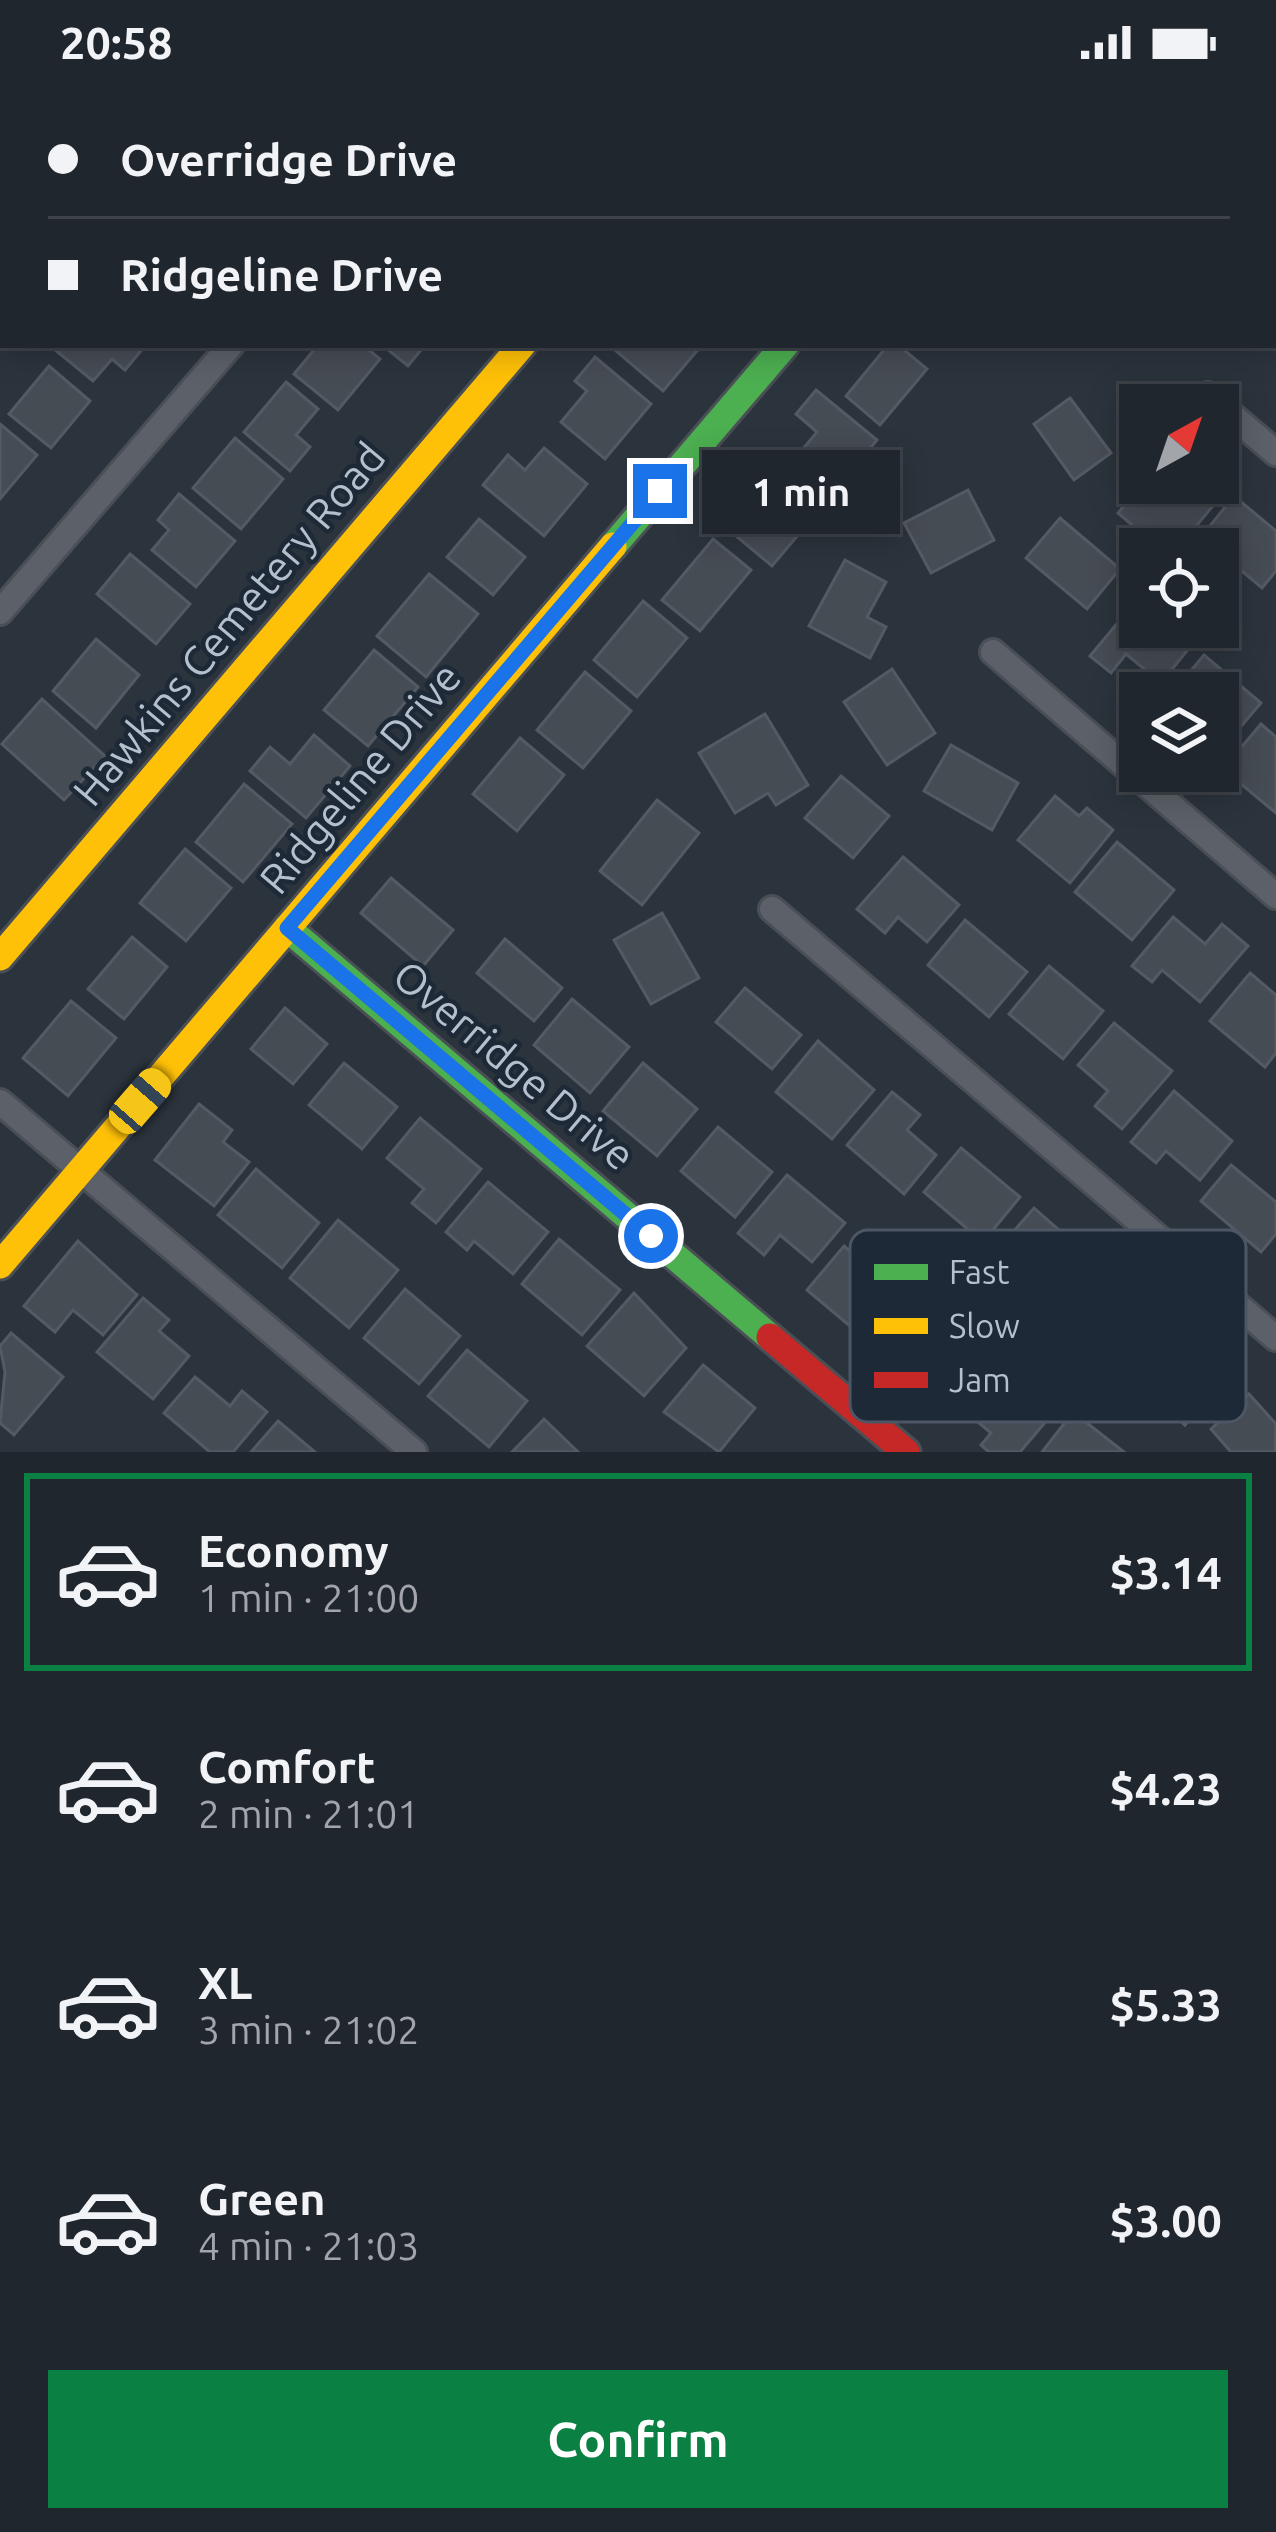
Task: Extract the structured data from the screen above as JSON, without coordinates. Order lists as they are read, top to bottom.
{
  "streets": {
    "street": ["Hawkins Cemetery Road", "Ridgeline Drive", "Overridge Drive"]
  },
  "crossings": [
    ["Ridgeline Drive", "Overridge Drive"]
  ],
  "legend": ["Fast", "Slow", "Jam"],
  "north": "top right",
  "page": {
    "status": "20:58",
    "banner": ["Overridge Drive", "Ridgeline Drive"],
    "bubble": "1 min",
    "list": [
      {
        "name": "Economy",
        "note": "1 min · 21:00",
        "value": "$3.14"
      },
      {
        "name": "Comfort",
        "note": "2 min · 21:01",
        "value": "$4.23"
      },
      {
        "name": "XL",
        "note": "3 min · 21:02",
        "value": "$5.33"
      },
      {
        "name": "Green",
        "note": "4 min · 21:03",
        "value": "$3.00"
      }
    ],
    "buttons": "Confirm"
  }
}
